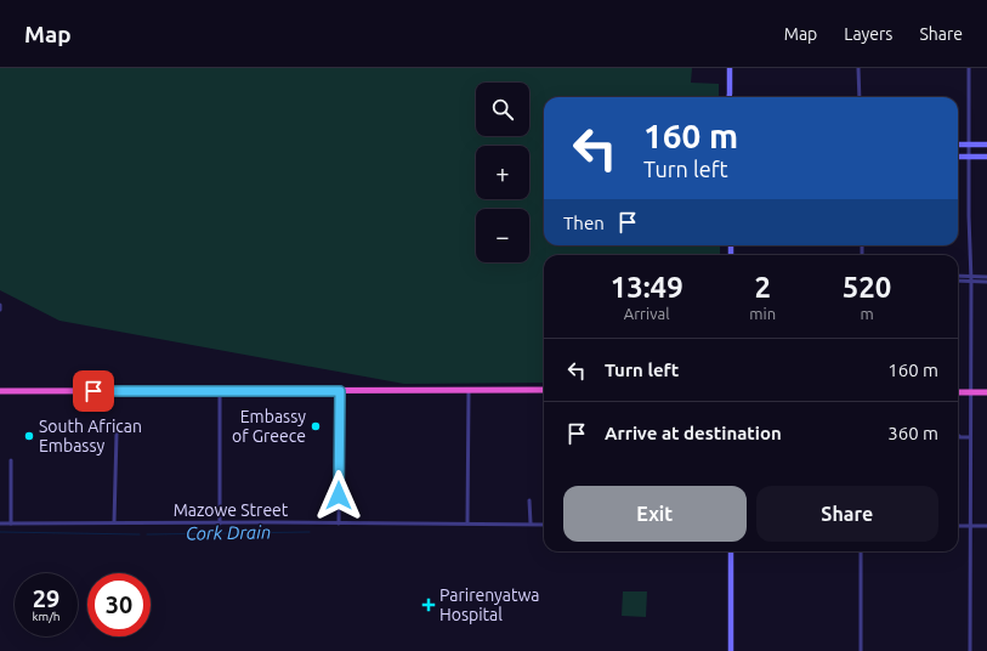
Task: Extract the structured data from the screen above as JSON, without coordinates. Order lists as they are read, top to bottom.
{
  "streets": {
    "street": ["Mazowe Street"]
  },
  "water": ["Cork Drain"],
  "places": {
    "other": ["Embassy of Greece", "South African Embassy"],
    "health": ["Parirenyatwa Hospital"]
  },
  "page": {
    "header": "Map",
    "nav": ["Map", "Layers", "Share"],
    "map_buttons": ["+", "−"],
    "turn": ["160 m", "Turn left"],
    "then": "Then",
    "eta": [
      "13:49",
      "Arrival",
      "2",
      "min",
      "520",
      "m"
    ],
    "list": [
      {
        "name": "Turn left",
        "value": "160 m"
      },
      {
        "name": "Arrive at destination",
        "value": "360 m"
      }
    ],
    "buttons": ["Exit", "Share"],
    "speed": "29 km/h",
    "limit": "30"
  }
}
